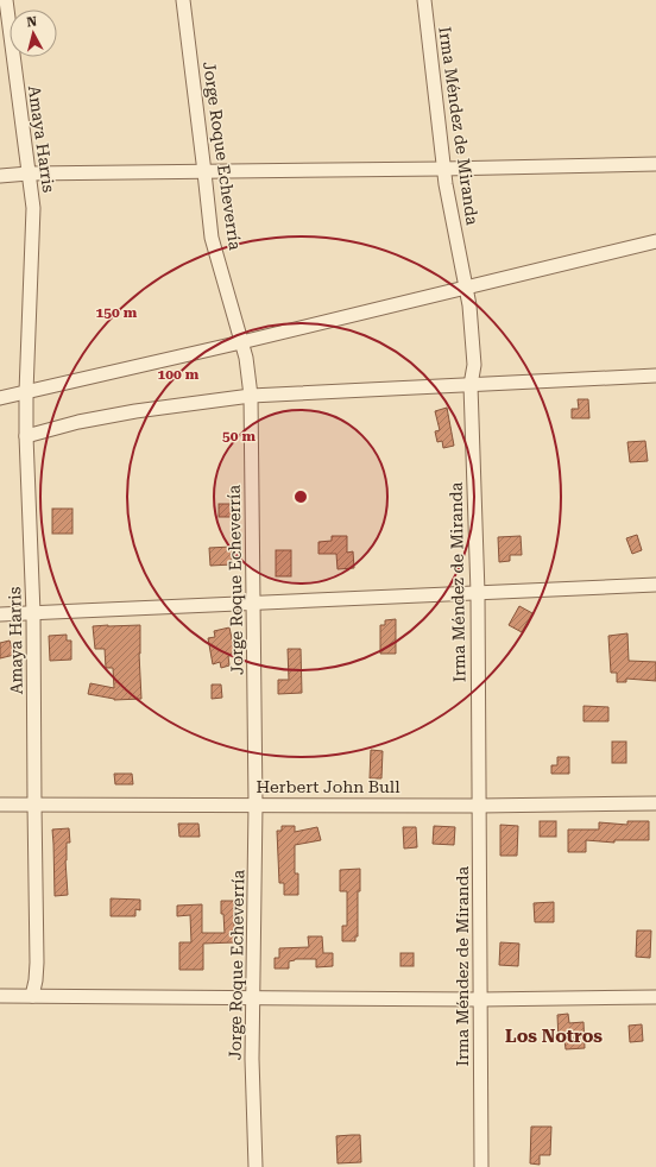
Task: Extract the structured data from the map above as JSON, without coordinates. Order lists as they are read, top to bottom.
{
  "streets": {
    "street": [
      "Irma Méndez de Miranda",
      "Amaya Harris",
      "Jorge Roque Echeverría",
      "Herbert John Bull"
    ]
  },
  "crossings": [
    ["Irma Méndez de Miranda", "Herbert John Bull"],
    ["Amaya Harris", "Herbert John Bull"],
    ["Jorge Roque Echeverría", "Herbert John Bull"]
  ],
  "districts": ["Los Notros"],
  "north": "top",
  "rings": ["150 m", "100 m", "50 m"]
}
